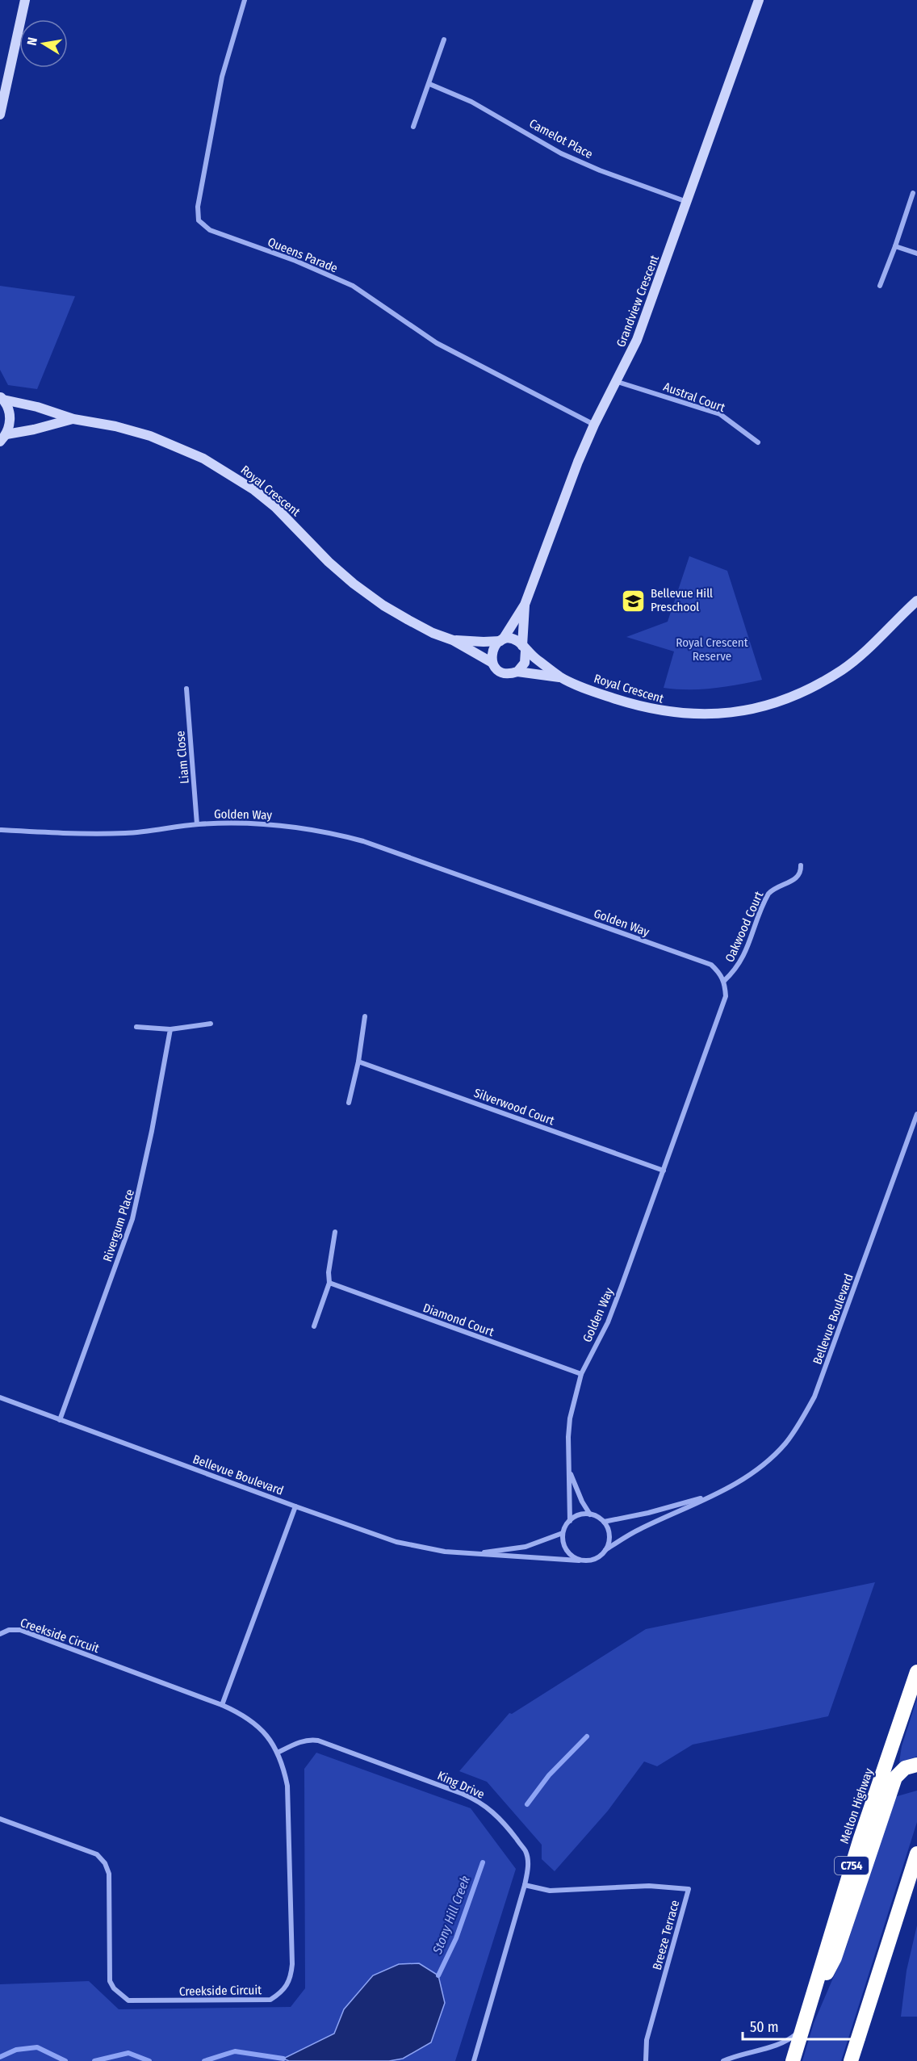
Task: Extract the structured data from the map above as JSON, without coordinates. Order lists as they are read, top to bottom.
{
  "streets": {
    "highway": ["Melton Highway", "C754"],
    "street": [
      "Camelot Place",
      "Queens Parade",
      "Grandview Crescent",
      "Austral Court",
      "Royal Crescent",
      "Liam Close",
      "Golden Way",
      "Oakwood Court",
      "Silverwood Court",
      "Rivergum Place",
      "Bellevue Boulevard",
      "Diamond Court",
      "Creekside Circuit",
      "King Drive",
      "Breeze Terrace"
    ]
  },
  "crossings": [
    ["Camelot Place", "Grandview Crescent"],
    ["Queens Parade", "Grandview Crescent"],
    ["Grandview Crescent", "Austral Court"],
    ["Grandview Crescent", "Royal Crescent"],
    ["Liam Close", "Golden Way"],
    ["Golden Way", "Oakwood Court"],
    ["Golden Way", "Silverwood Court"],
    ["Golden Way", "Bellevue Boulevard"],
    ["Golden Way", "Diamond Court"],
    ["Rivergum Place", "Bellevue Boulevard"],
    ["Creekside Circuit", "King Drive"],
    ["King Drive", "Breeze Terrace"]
  ],
  "water": ["Stony Hill Creek"],
  "parks": ["Royal Crescent Reserve"],
  "places": {
    "school or university": ["Bellevue Hill Preschool"]
  },
  "scale_bar": "50 m",
  "north": "left"
}
